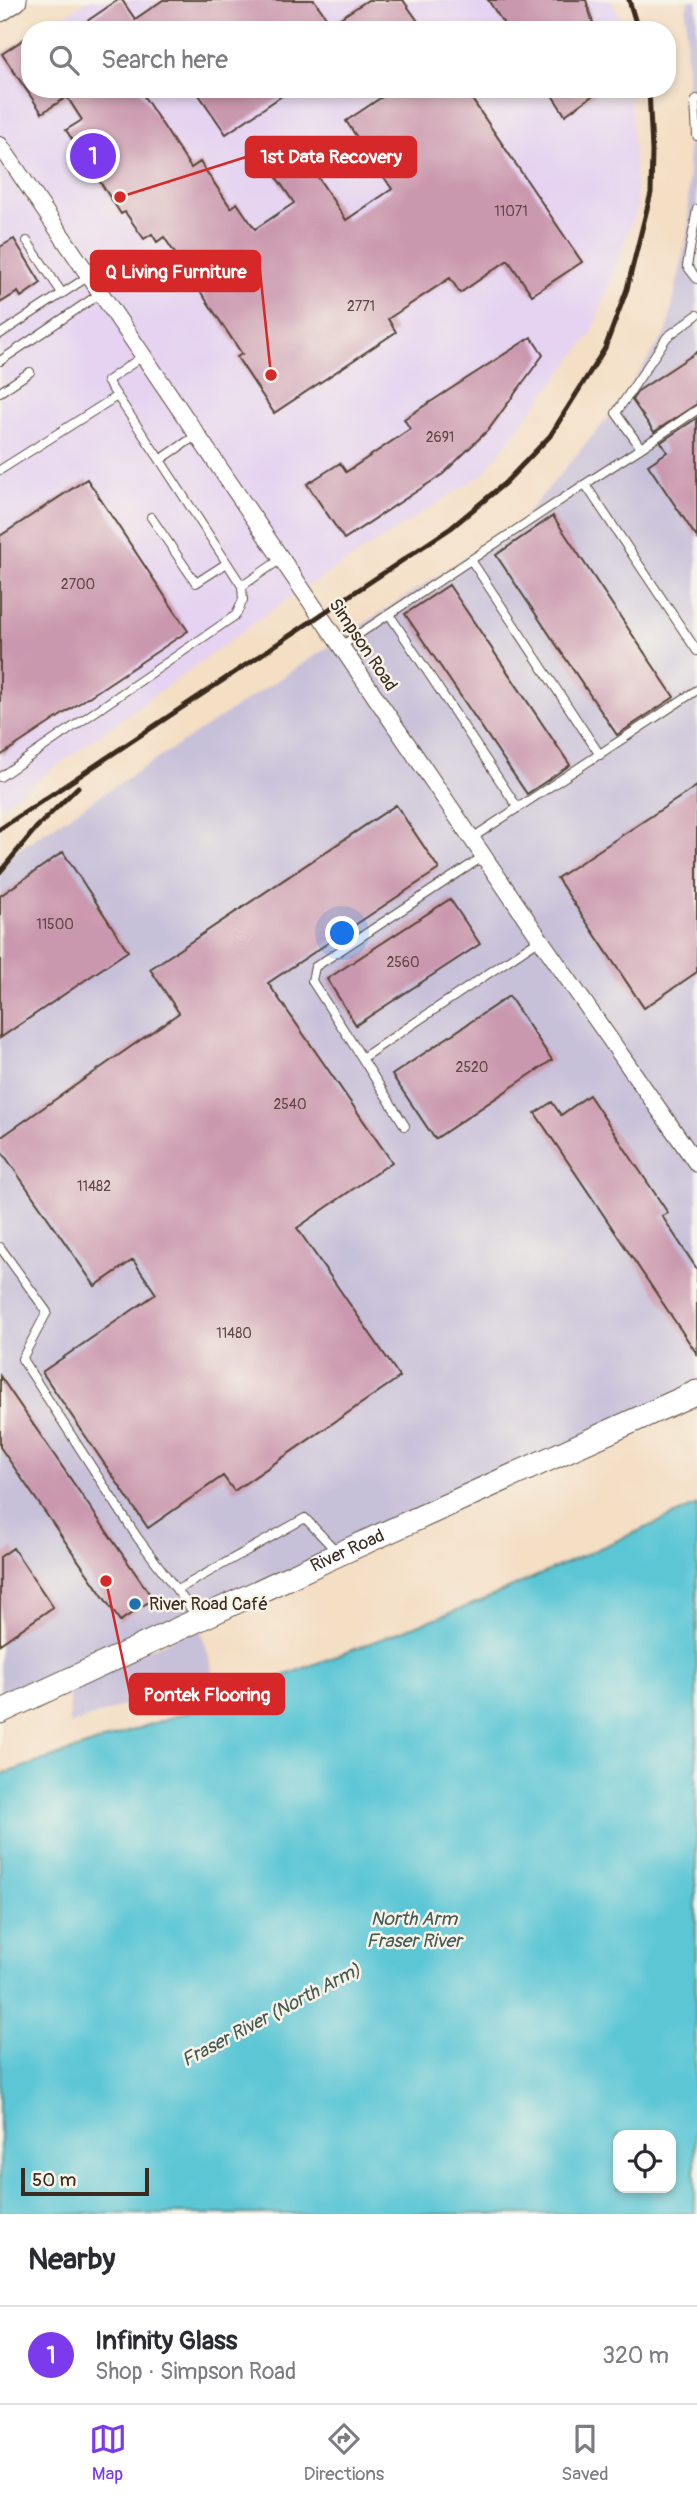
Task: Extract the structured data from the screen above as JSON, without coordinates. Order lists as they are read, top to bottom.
{
  "streets": {
    "street": ["Simpson Road", "River Road"]
  },
  "water": ["North Arm Fraser River", "Fraser River (North Arm)"],
  "places": [
    "1st Data Recovery",
    "Q Living Furniture",
    "Pontek Flooring",
    "River Road Café"
  ],
  "house_numbers": [
    "11071",
    "2771",
    "2691",
    "2700",
    "11500",
    "2560",
    "2520",
    "2540",
    "11482",
    "11480"
  ],
  "scale_bar": "50 m",
  "page": {
    "search": "Search here",
    "pins": "1",
    "scale": "50 m",
    "heading": "Nearby",
    "list": [
      {
        "mark": "1",
        "name": "Infinity Glass",
        "note": "Shop · Simpson Road",
        "value": "320 m"
      }
    ],
    "nav": ["Map", "Directions", "Saved"]
  }
}
